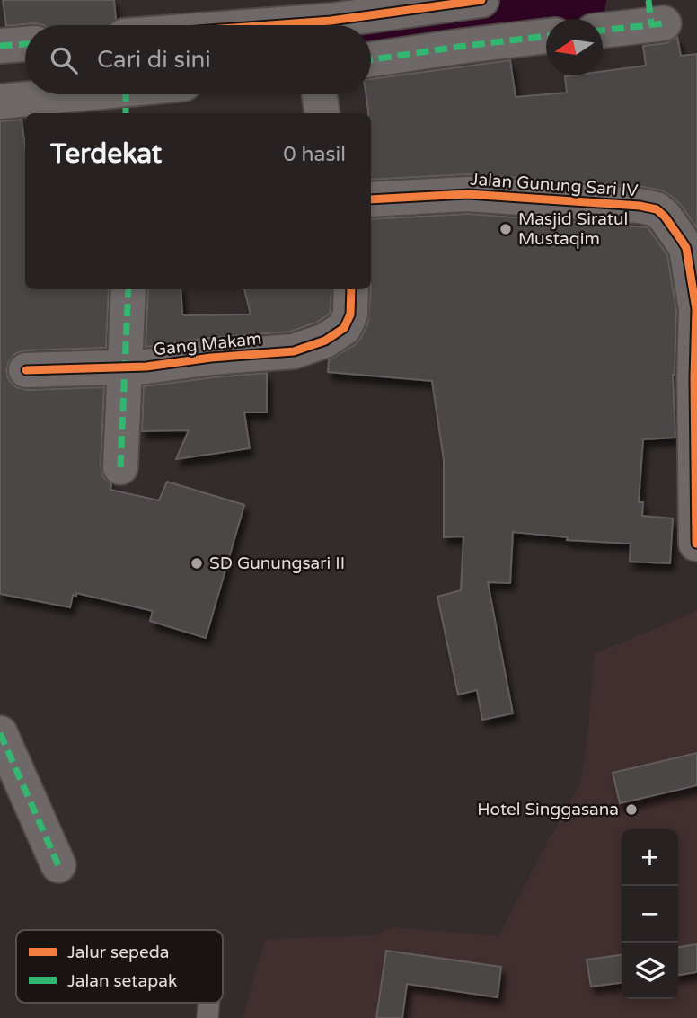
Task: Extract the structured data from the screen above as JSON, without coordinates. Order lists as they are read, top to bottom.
{
  "streets": {
    "street": ["Jalan Gunung Sari IV", "Gang Makam"]
  },
  "places": ["Masjid Siratul Mustaqim", "SD Gunungsari II", "Hotel Singgasana"],
  "legend": ["Jalur sepeda", "Jalan setapak"],
  "north": "left",
  "page": {
    "search": "Cari di sini",
    "heading": ["Terdekat", "0 hasil"],
    "map_buttons": ["+", "−"]
  }
}
